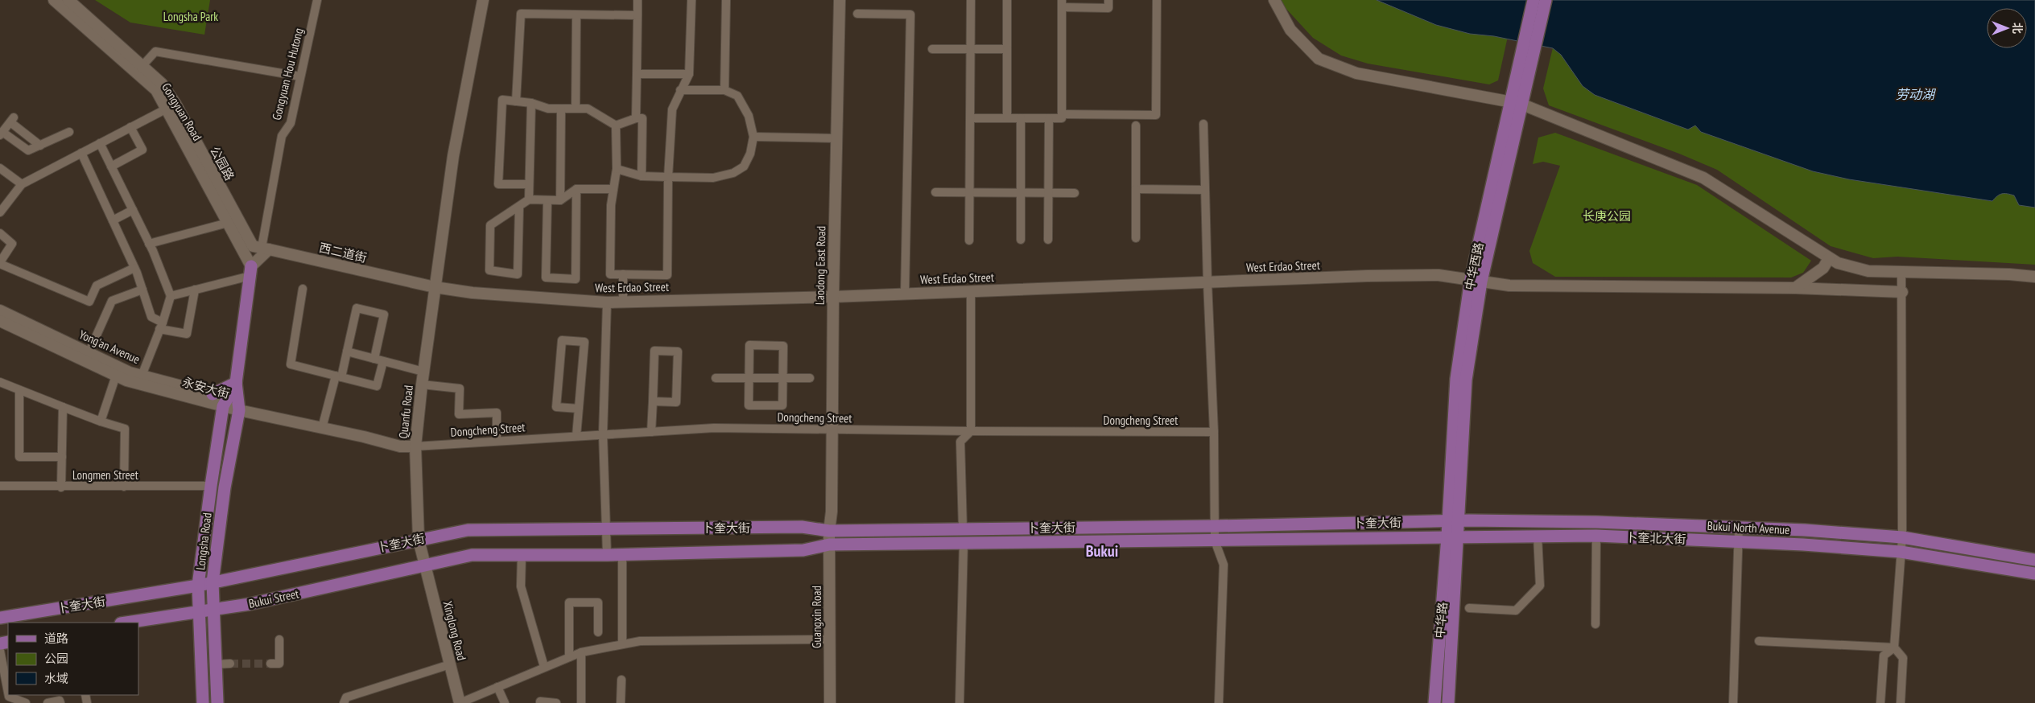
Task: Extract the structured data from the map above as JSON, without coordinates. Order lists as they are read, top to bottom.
{
  "streets": {
    "main road": [
      "Gongyuan Road",
      "公园路",
      "西二道街",
      "Laodong East Road",
      "West Erdao Street",
      "中华西路",
      "Yong'an Avenue",
      "永安大街",
      "Quanfu Road",
      "卜奎大街",
      "Bukui North Avenue",
      "卜奎北大街",
      "Longsha Road",
      "Bukui Street",
      "Guangxin Road",
      "中华路",
      "Xinglong Road"
    ],
    "street": ["Gongyuan Hou Hutong", "Dongcheng Street", "Longmen Street"]
  },
  "crossings": [
    ["Gongyuan Hou Hutong", "公园路"],
    ["Gongyuan Hou Hutong", "西二道街"],
    ["Gongyuan Road", "公园路"],
    ["Gongyuan Road", "Longsha Road"],
    ["公园路", "西二道街"],
    ["西二道街", "West Erdao Street"],
    ["西二道街", "Quanfu Road"],
    ["Laodong East Road", "West Erdao Street"],
    ["Laodong East Road", "Dongcheng Street"],
    ["Laodong East Road", "卜奎大街"],
    ["Laodong East Road", "Guangxin Road"],
    ["West Erdao Street", "中华西路"],
    ["West Erdao Street", "Quanfu Road"],
    ["中华西路", "卜奎大街"],
    ["中华西路", "Bukui North Avenue"],
    ["中华西路", "卜奎北大街"],
    ["中华西路", "中华路"],
    ["永安大街", "Quanfu Road"],
    ["永安大街", "Dongcheng Street"],
    ["永安大街", "Longsha Road"],
    ["Quanfu Road", "Dongcheng Street"],
    ["Quanfu Road", "卜奎大街"],
    ["Quanfu Road", "Bukui Street"],
    ["Quanfu Road", "Xinglong Road"],
    ["Longmen Street", "Longsha Road"],
    ["卜奎大街", "Bukui North Avenue"],
    ["卜奎大街", "卜奎北大街"],
    ["卜奎大街", "Longsha Road"],
    ["卜奎大街", "Bukui Street"],
    ["卜奎大街", "Guangxin Road"],
    ["卜奎大街", "中华路"],
    ["卜奎大街", "Xinglong Road"],
    ["卜奎北大街", "中华路"],
    ["Longsha Road", "Bukui Street"],
    ["Bukui Street", "Xinglong Road"]
  ],
  "districts": ["Bukui"],
  "water": ["劳动湖"],
  "parks": ["Longsha Park", "长庚公园"],
  "legend": ["道路", "公园", "水域"],
  "north": "right"
}
